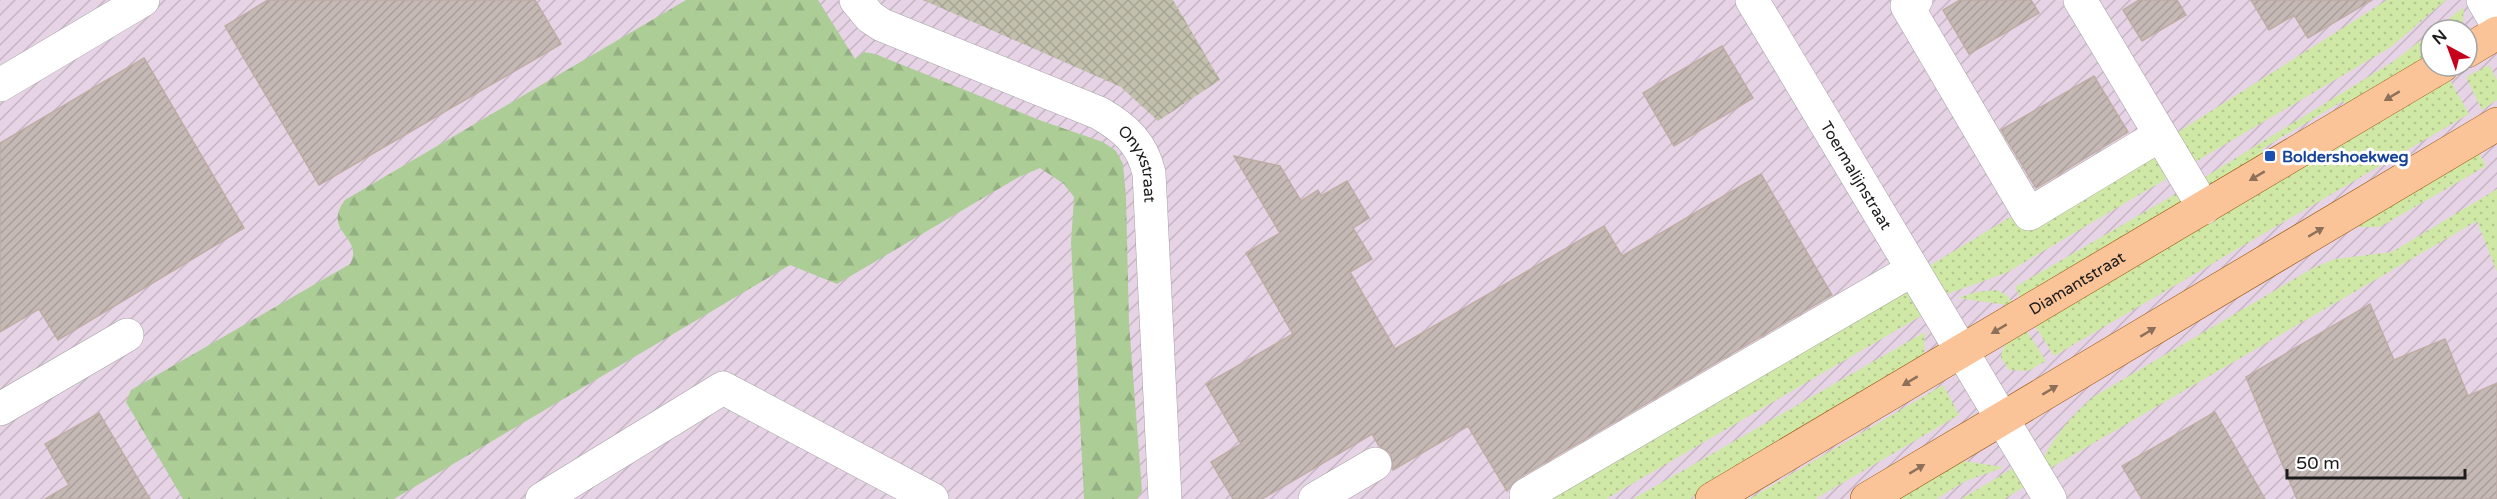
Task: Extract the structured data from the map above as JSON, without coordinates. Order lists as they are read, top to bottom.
{
  "streets": {
    "main road": ["Diamantstraat"],
    "street": ["Onyxstraat", "Toermalijnstraat"]
  },
  "crossings": [
    ["Toermalijnstraat", "Diamantstraat"]
  ],
  "places": {
    "transit": ["Boldershoekweg"]
  },
  "scale_bar": "50 m",
  "north": "top left"
}
